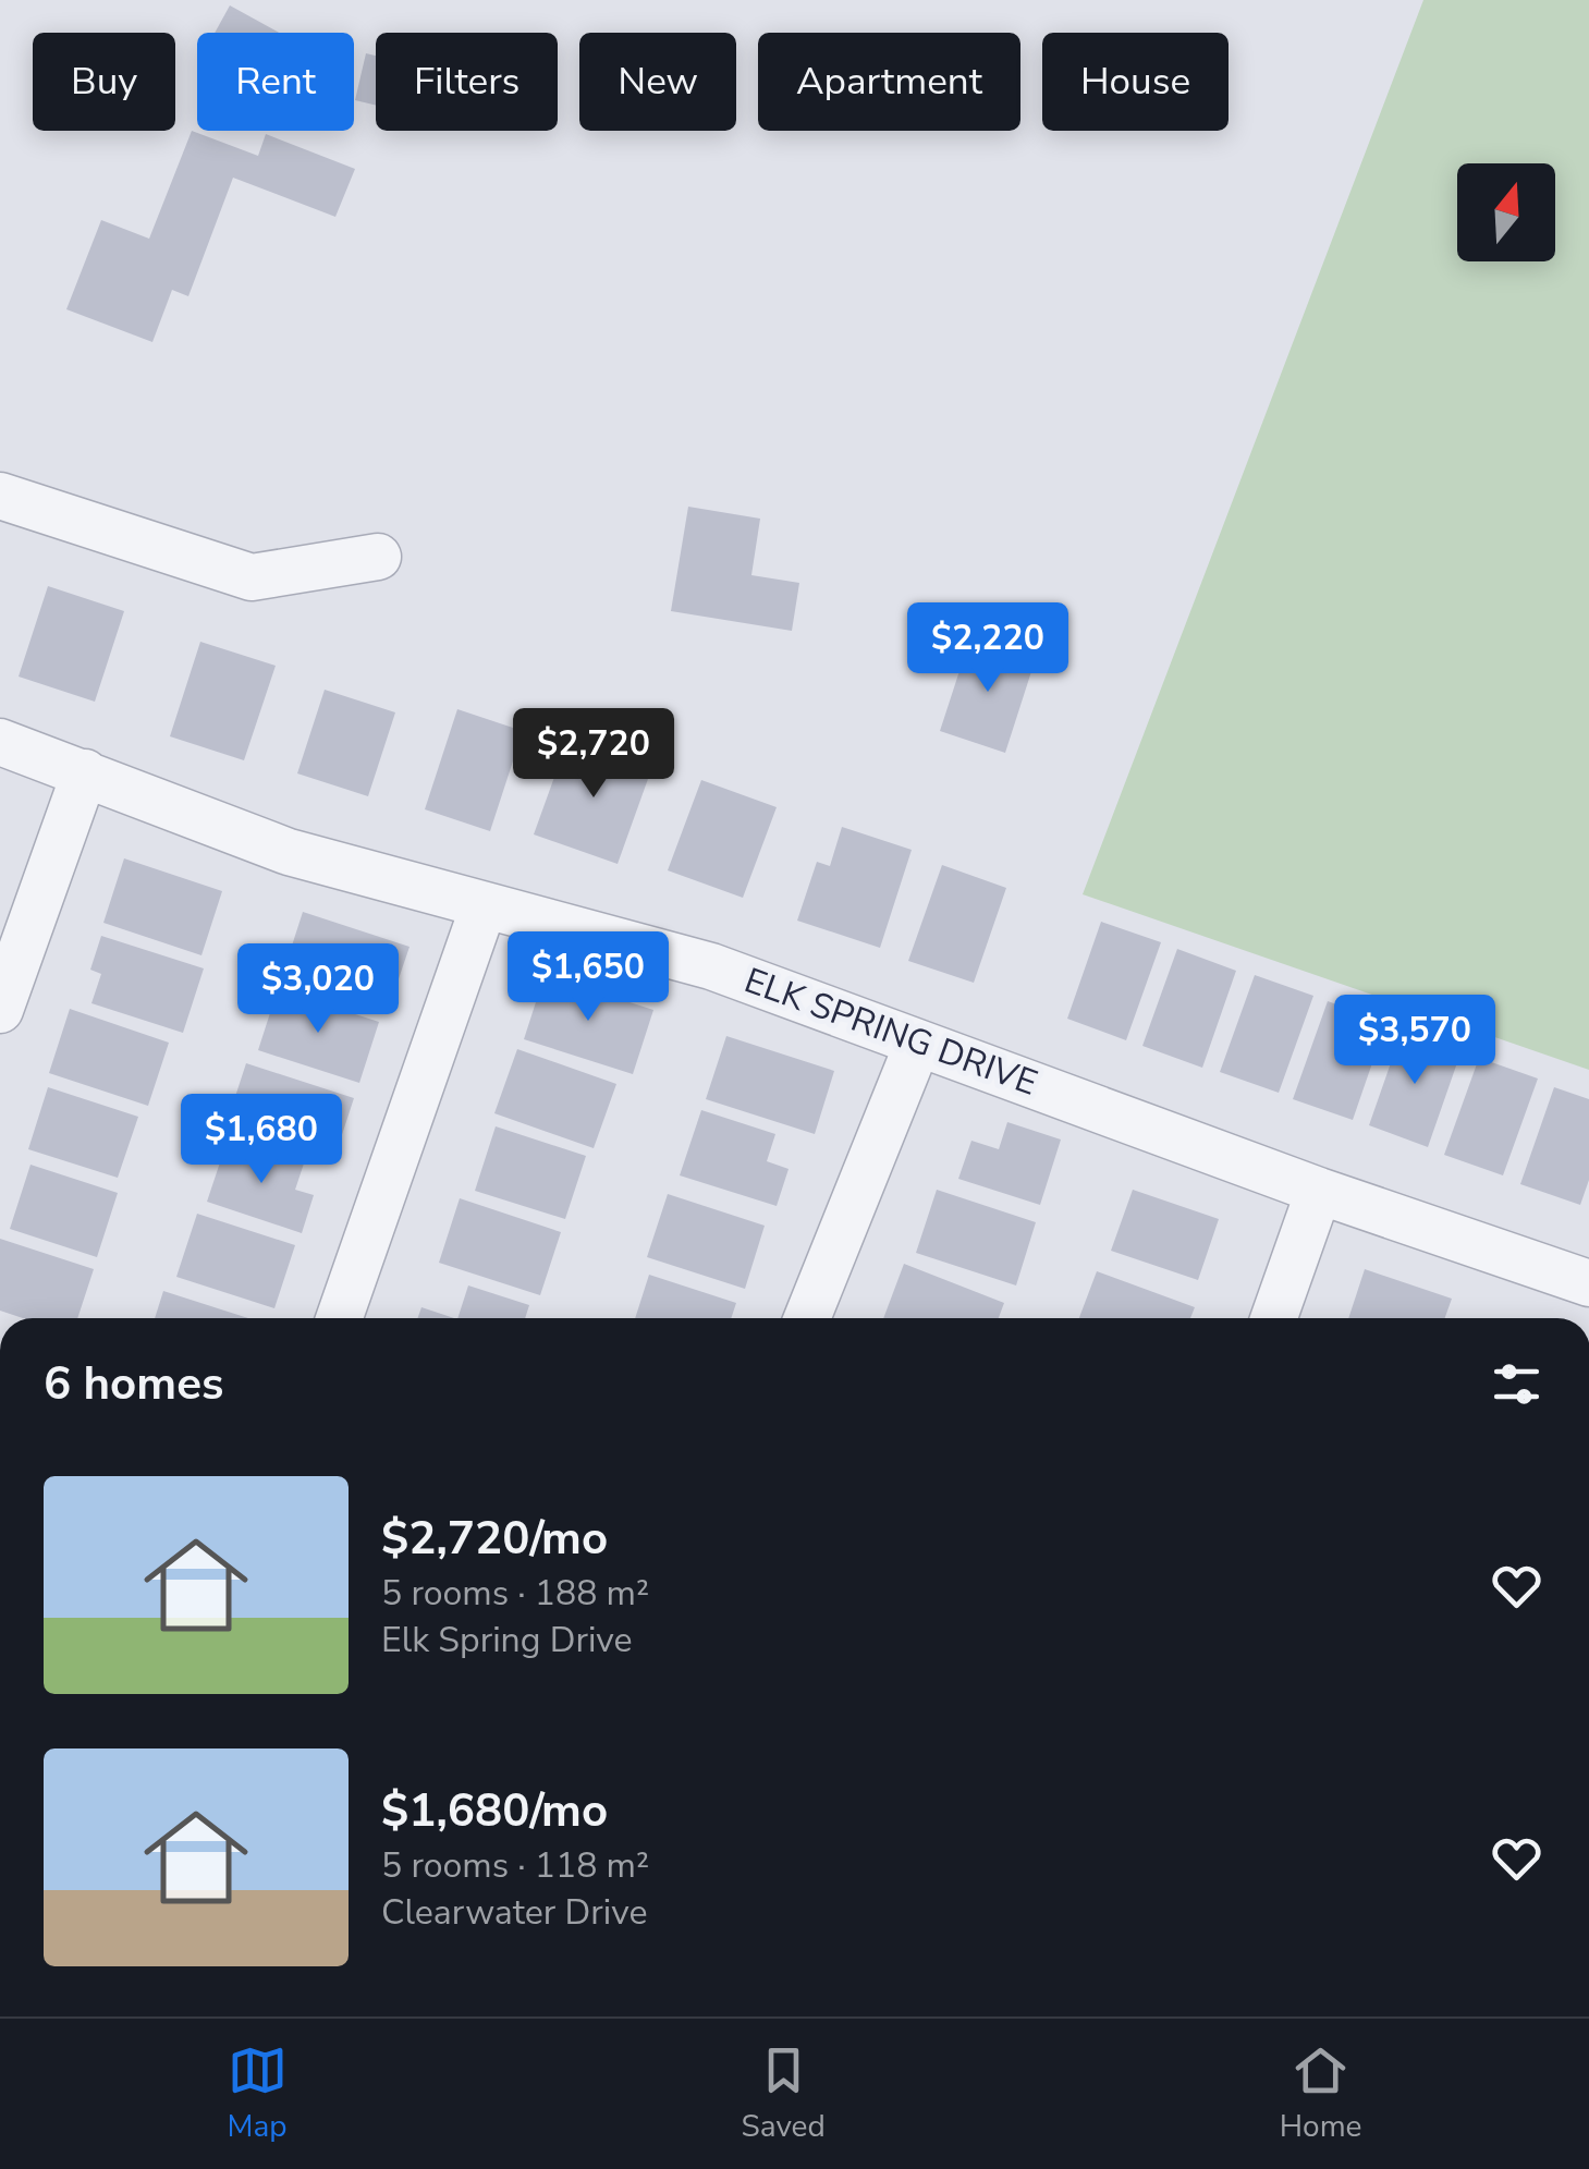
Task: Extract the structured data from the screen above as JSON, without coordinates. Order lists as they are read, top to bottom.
{
  "streets": {
    "street": ["ELK SPRING DRIVE"]
  },
  "north": "top",
  "page": {
    "chip": [
      "Buy",
      "Rent",
      "Filters",
      "New",
      "Apartment",
      "House"
    ],
    "price": [
      "$2,220",
      "$2,720",
      "$1,650",
      "$3,020",
      "$3,570",
      "$1,680"
    ],
    "heading": "6 homes",
    "list": [
      {
        "name": "$2,720/mo",
        "note": "5 rooms · 188 m² · Elk Spring Drive"
      },
      {
        "name": "$1,680/mo",
        "note": "5 rooms · 118 m² · Clearwater Drive"
      }
    ],
    "tabs": ["Map", "Saved", "Home"]
  }
}
